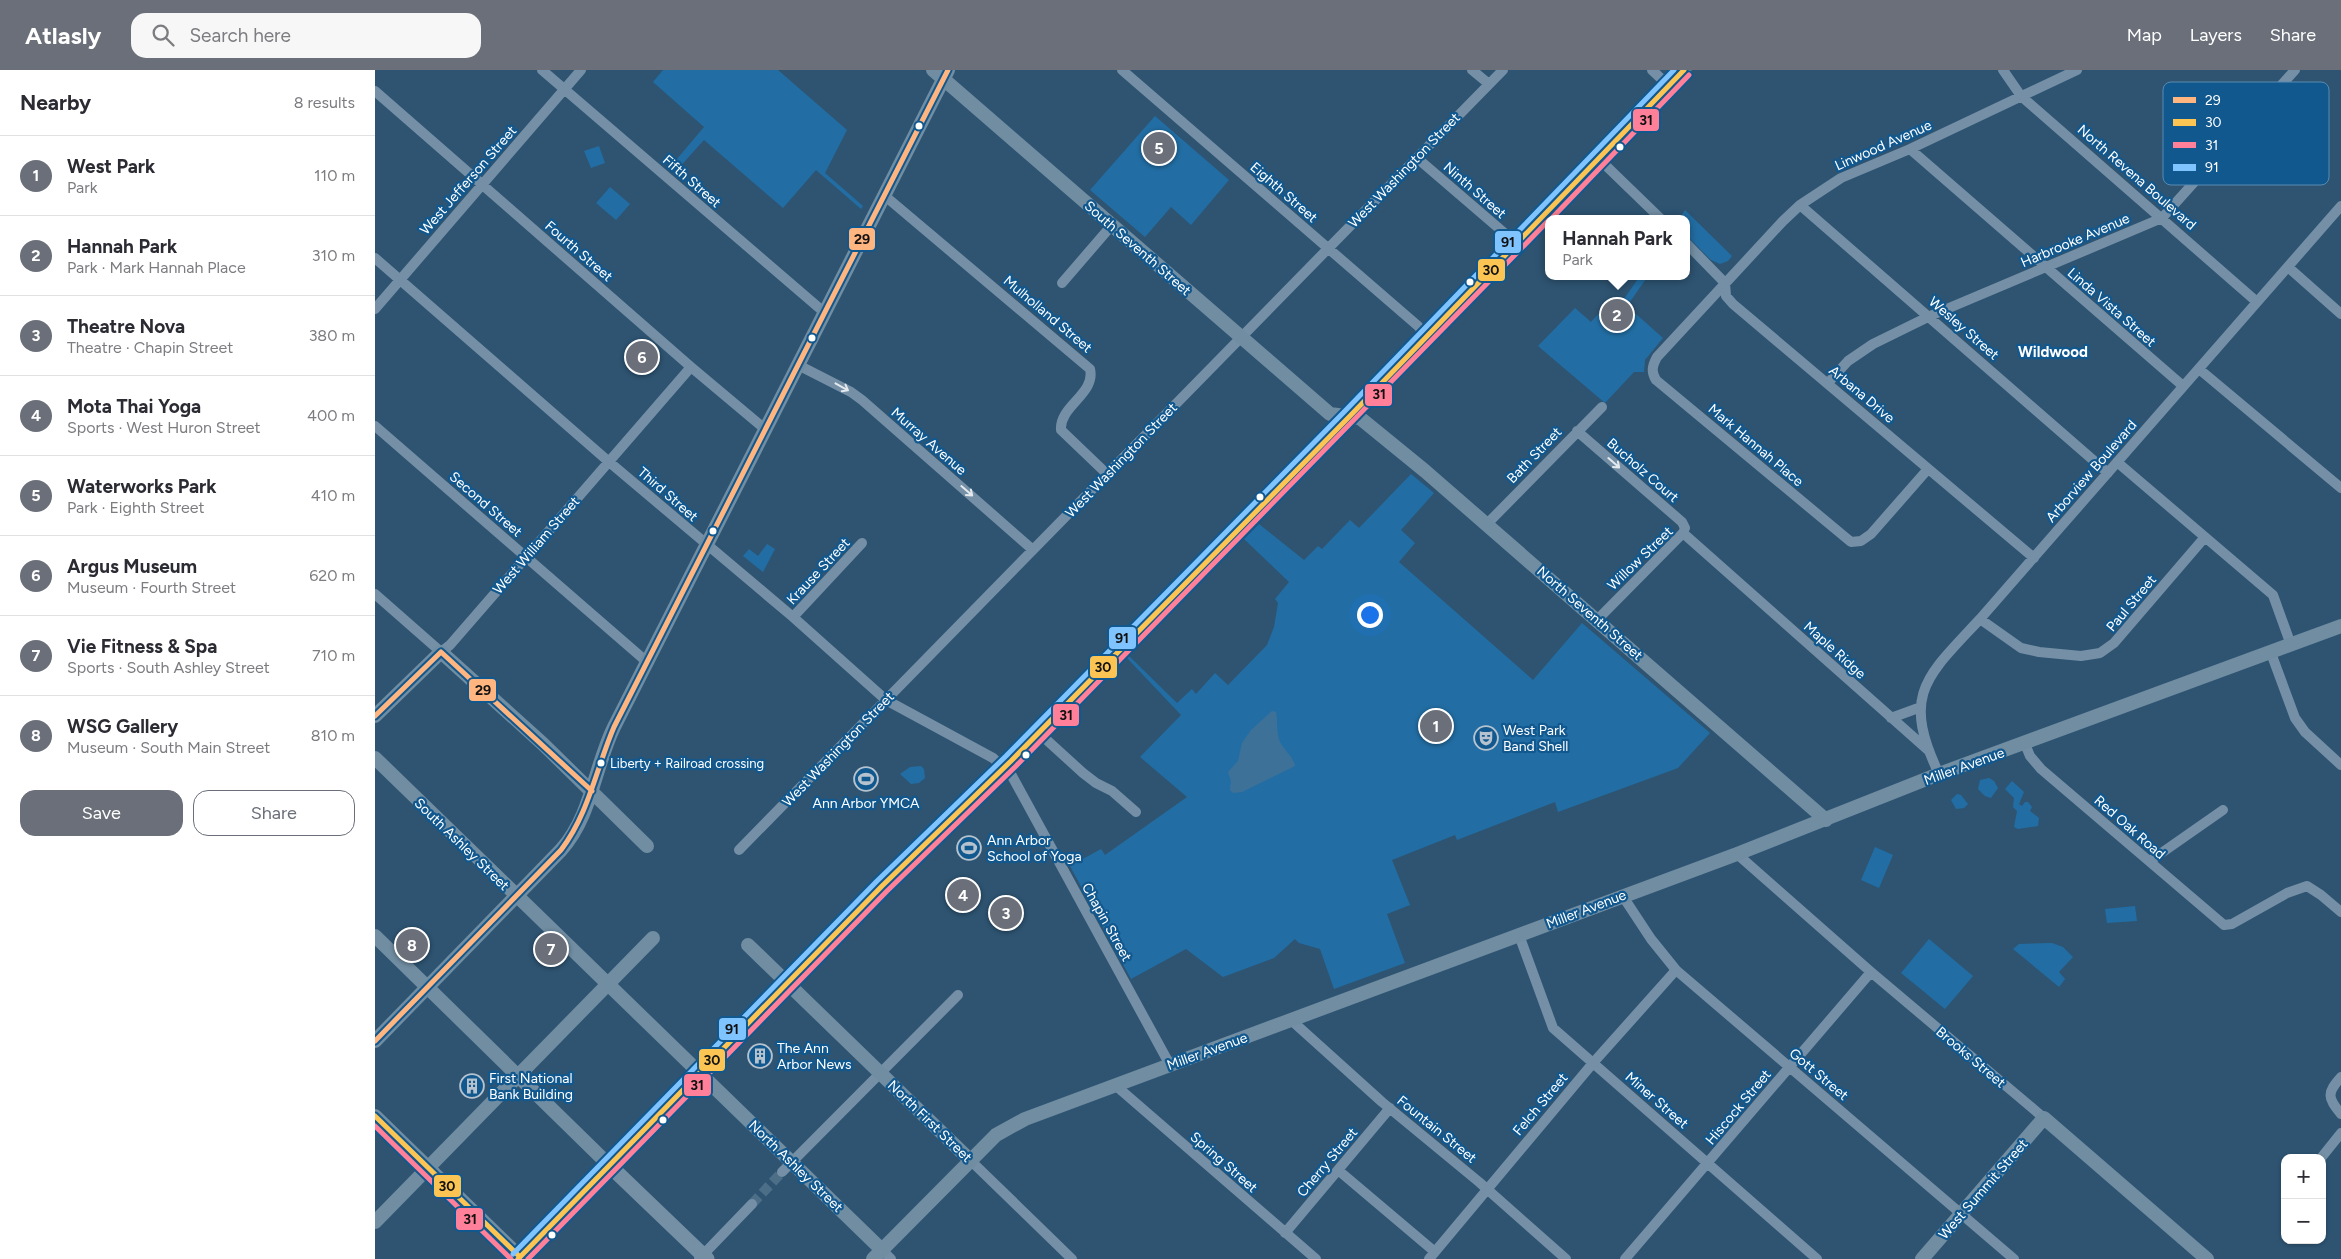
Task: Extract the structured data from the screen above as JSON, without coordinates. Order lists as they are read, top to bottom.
{
  "streets": {
    "street": [
      "Linwood Avenue",
      "West Washington Street",
      "North Revena Boulevard",
      "West Jefferson Street",
      "Fifth Street",
      "Ninth Street",
      "Eighth Street",
      "Harbrooke Avenue",
      "South Seventh Street",
      "Fourth Street",
      "Linda Vista Street",
      "Mulholland Street",
      "Wesley Street",
      "Arbana Drive",
      "Murray Avenue",
      "Mark Hannah Place",
      "Bath Street",
      "Bucholz Court",
      "Arborview Boulevard",
      "Third Street",
      "Second Street",
      "West William Street",
      "Willow Street",
      "Krause Street",
      "Paul Street",
      "North Seventh Street",
      "Maple Ridge",
      "Miller Avenue",
      "Red Oak Road",
      "South Ashley Street",
      "Chapin Street",
      "Brooks Street",
      "Gott Street",
      "Miner Street",
      "Felch Street",
      "Hiscock Street",
      "North First Street",
      "Fountain Street",
      "Spring Street",
      "Cherry Street",
      "North Ashley Street",
      "West Summit Street"
    ]
  },
  "crossings": [
    ["Linwood Avenue", "North Revena Boulevard"],
    ["Linwood Avenue", "Linda Vista Street"],
    ["Linwood Avenue", "Wesley Street"],
    ["Linwood Avenue", "Arbana Drive"],
    ["Linwood Avenue", "Mark Hannah Place"],
    ["West Washington Street", "Ninth Street"],
    ["West Washington Street", "Eighth Street"],
    ["West Washington Street", "South Seventh Street"],
    ["West Washington Street", "Mulholland Street"],
    ["West Washington Street", "Murray Avenue"],
    ["West Washington Street", "Third Street"],
    ["North Revena Boulevard", "Harbrooke Avenue"],
    ["North Revena Boulevard", "Arborview Boulevard"],
    ["West Jefferson Street", "Fifth Street"],
    ["West Jefferson Street", "Fourth Street"],
    ["West Jefferson Street", "Third Street"],
    ["Harbrooke Avenue", "Linda Vista Street"],
    ["Harbrooke Avenue", "Wesley Street"],
    ["Harbrooke Avenue", "Arbana Drive"],
    ["South Seventh Street", "North Seventh Street"],
    ["Fourth Street", "West William Street"],
    ["Linda Vista Street", "Arborview Boulevard"],
    ["Wesley Street", "Arborview Boulevard"],
    ["Arbana Drive", "Mark Hannah Place"],
    ["Arbana Drive", "Arborview Boulevard"],
    ["Bath Street", "Bucholz Court"],
    ["Bath Street", "North Seventh Street"],
    ["Bucholz Court", "Willow Street"],
    ["Arborview Boulevard", "Paul Street"],
    ["Arborview Boulevard", "Maple Ridge"],
    ["Arborview Boulevard", "Miller Avenue"],
    ["Third Street", "West William Street"],
    ["Third Street", "Krause Street"],
    ["Third Street", "Chapin Street"],
    ["Second Street", "West William Street"],
    ["Willow Street", "North Seventh Street"],
    ["Willow Street", "Maple Ridge"],
    ["North Seventh Street", "Miller Avenue"],
    ["Miller Avenue", "Red Oak Road"],
    ["Miller Avenue", "Chapin Street"],
    ["Miller Avenue", "Brooks Street"],
    ["Miller Avenue", "Gott Street"],
    ["Miller Avenue", "Miner Street"],
    ["Miller Avenue", "North First Street"],
    ["Miller Avenue", "Fountain Street"],
    ["Miller Avenue", "Spring Street"],
    ["Miller Avenue", "North Ashley Street"],
    ["South Ashley Street", "North Ashley Street"],
    ["Brooks Street", "Hiscock Street"],
    ["Brooks Street", "West Summit Street"],
    ["Gott Street", "Felch Street"],
    ["Gott Street", "Hiscock Street"],
    ["Gott Street", "West Summit Street"],
    ["Miner Street", "Felch Street"],
    ["Miner Street", "Hiscock Street"],
    ["Felch Street", "Fountain Street"],
    ["Fountain Street", "Cherry Street"],
    ["Spring Street", "Cherry Street"]
  ],
  "one_way": ["Murray Avenue", "Bucholz Court"],
  "districts": ["Wildwood"],
  "places": {
    "theatre": ["West Park Band Shell"],
    "other": ["Liberty + Railroad crossing"],
    "sports": ["Ann Arbor YMCA", "Ann Arbor School of Yoga"],
    "building": ["The Ann Arbor News", "First National Bank Building"]
  },
  "lines": [
    "transit line 29",
    "transit line 30",
    "transit line 91",
    "transit line 31"
  ],
  "legend": [
    "29",
    "30",
    "31",
    "91"
  ],
  "page": {
    "header": "Atlasly",
    "search": "Search here",
    "nav": ["Map", "Layers", "Share"],
    "heading": ["Nearby", "8 results"],
    "pins": [
      "5",
      "2",
      "6",
      "1",
      "4",
      "3",
      "8",
      "7"
    ],
    "list": [
      {
        "mark": "1",
        "name": "West Park",
        "note": "Park",
        "value": "110 m"
      },
      {
        "mark": "2",
        "name": "Hannah Park",
        "note": "Park · Mark Hannah Place",
        "value": "310 m"
      },
      {
        "mark": "3",
        "name": "Theatre Nova",
        "note": "Theatre · Chapin Street",
        "value": "380 m"
      },
      {
        "mark": "4",
        "name": "Mota Thai Yoga",
        "note": "Sports · West Huron Street",
        "value": "400 m"
      },
      {
        "mark": "5",
        "name": "Waterworks Park",
        "note": "Park · Eighth Street",
        "value": "410 m"
      },
      {
        "mark": "6",
        "name": "Argus Museum",
        "note": "Museum · Fourth Street",
        "value": "620 m"
      },
      {
        "mark": "7",
        "name": "Vie Fitness & Spa",
        "note": "Sports · South Ashley Street",
        "value": "710 m"
      },
      {
        "mark": "8",
        "name": "WSG Gallery",
        "note": "Museum · South Main Street",
        "value": "810 m"
      }
    ],
    "popup": ["Hannah Park", "Park"],
    "buttons": ["Save", "Share"],
    "map_buttons": ["+", "−"]
  }
}
